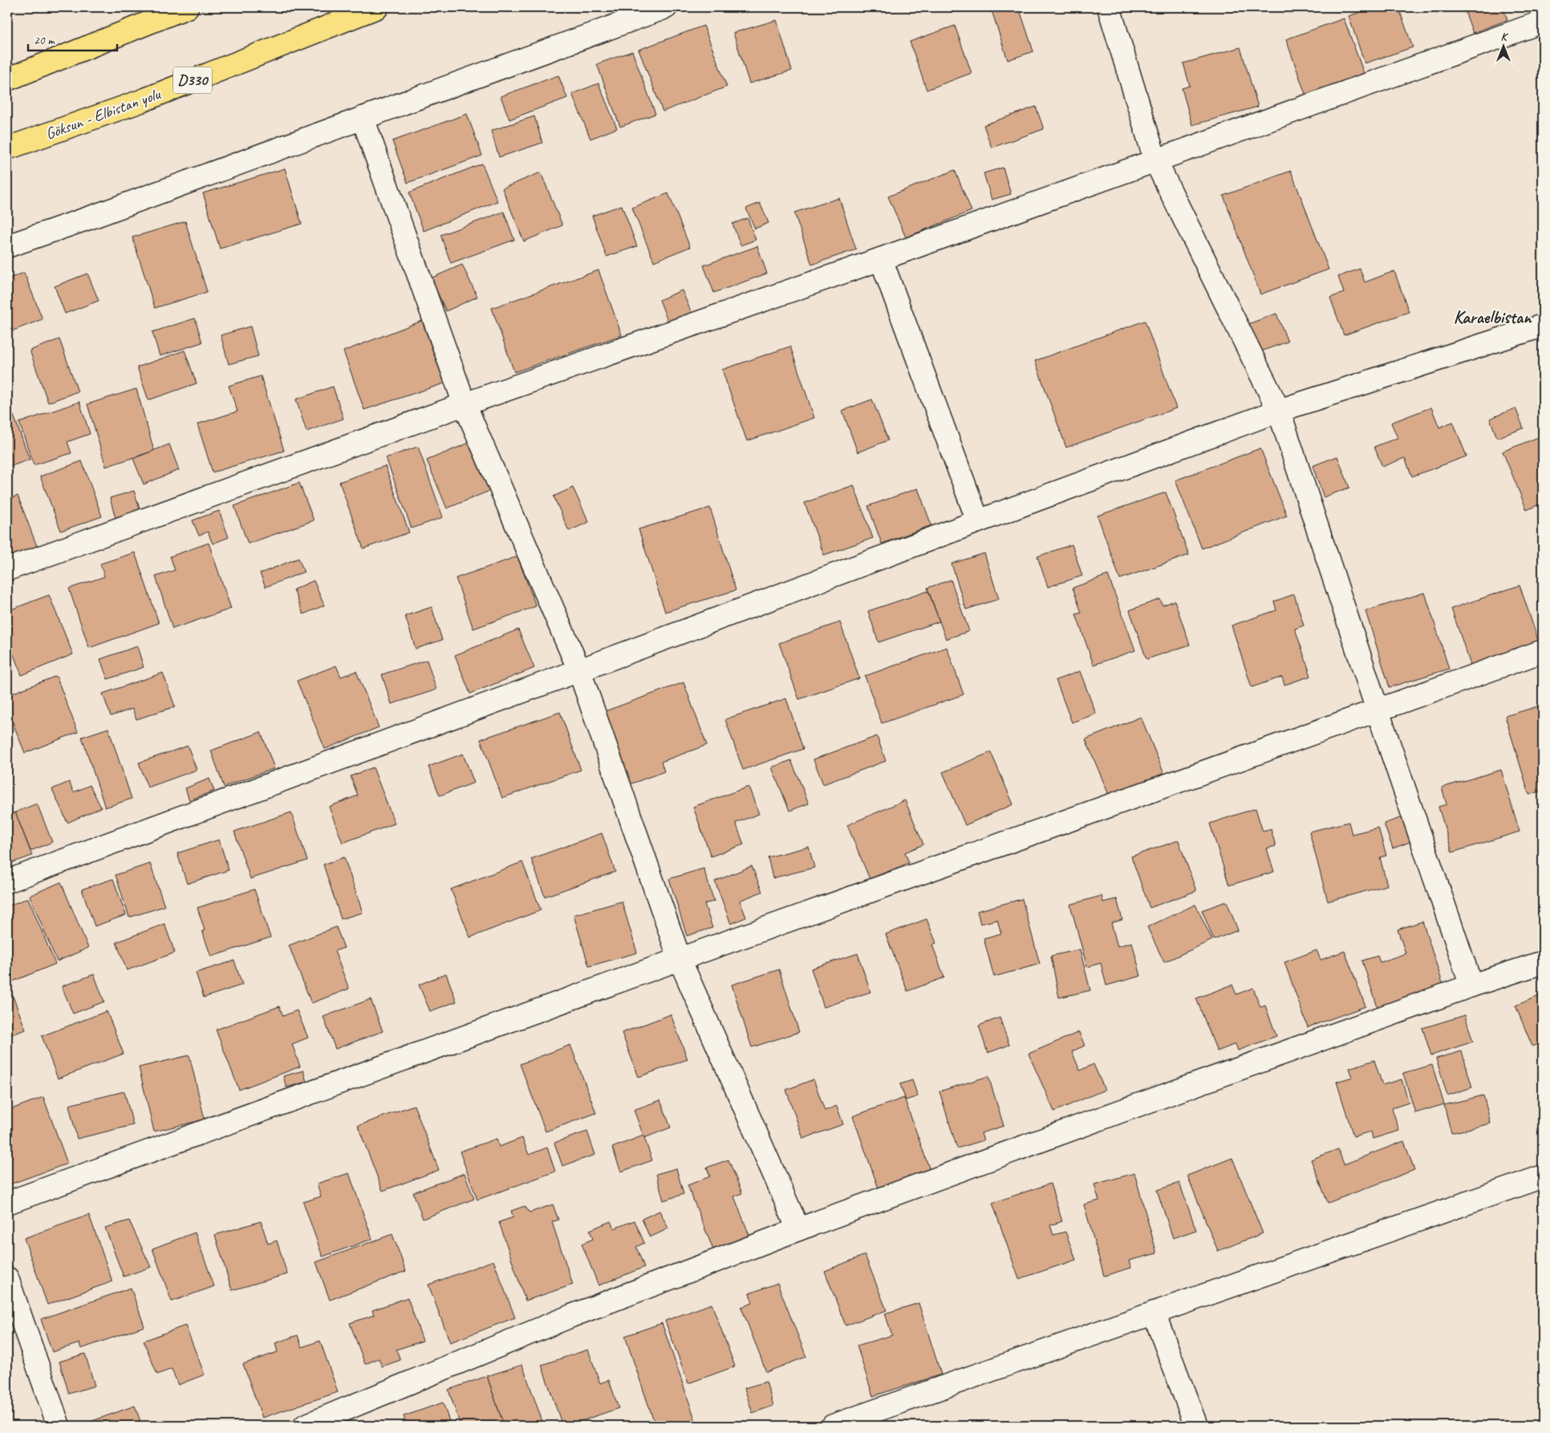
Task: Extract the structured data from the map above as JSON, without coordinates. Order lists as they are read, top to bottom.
{
  "streets": {
    "highway": ["D330", "Göksun - Elbistan yolu"]
  },
  "districts": ["Karaelbistan"],
  "scale_bar": "20 m",
  "north": "top"
}
